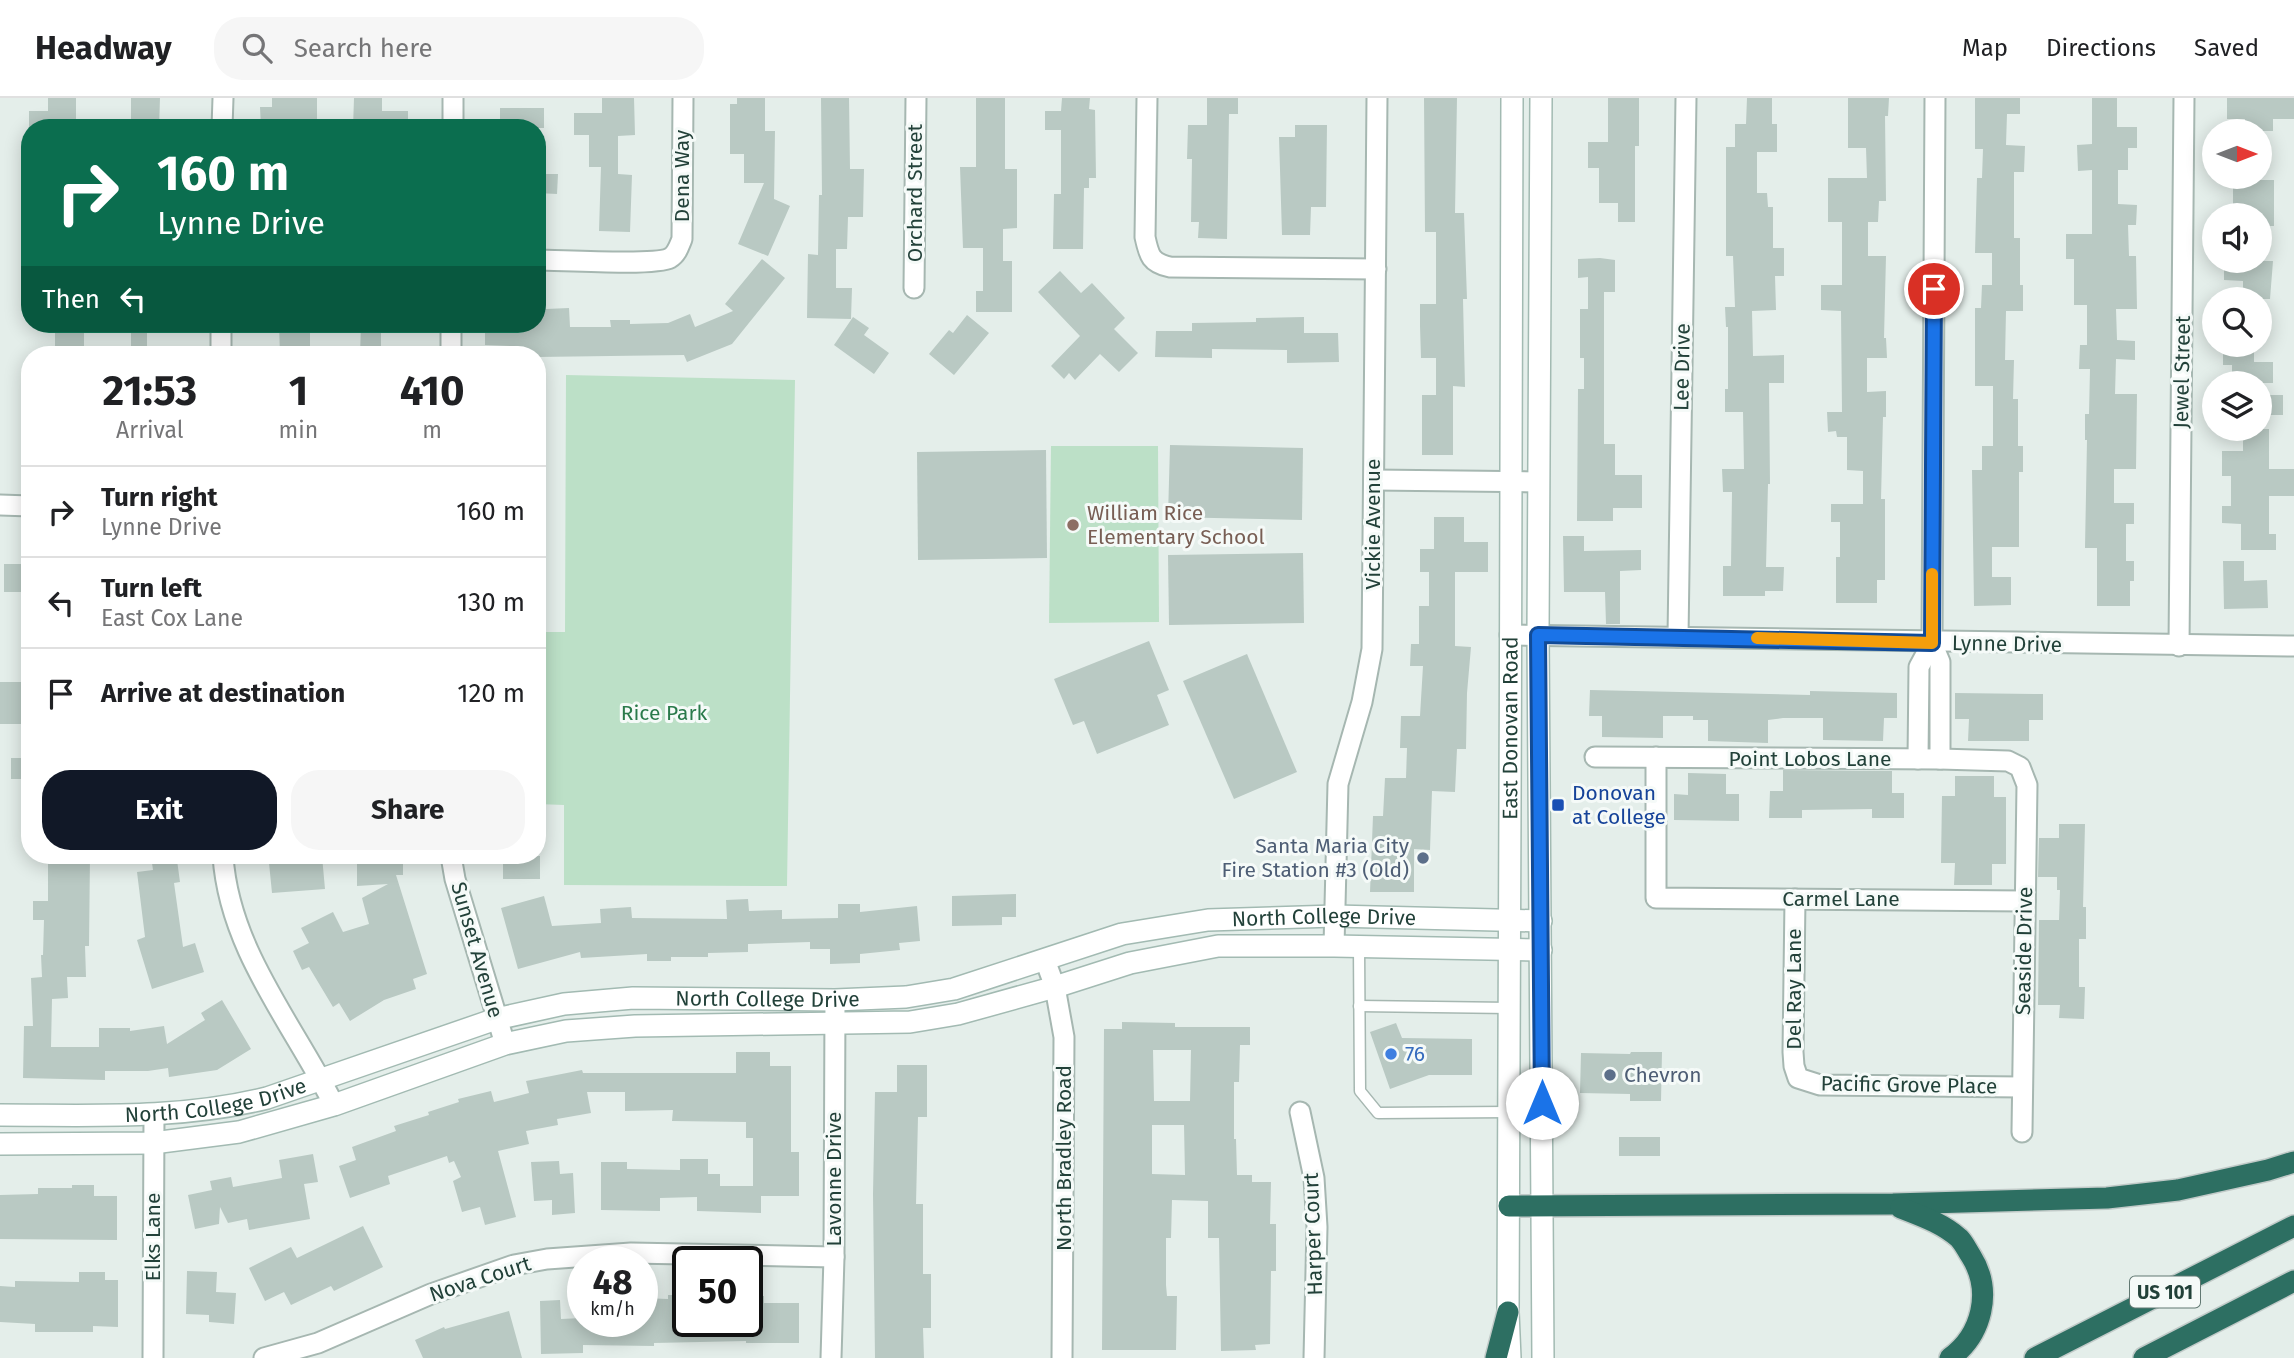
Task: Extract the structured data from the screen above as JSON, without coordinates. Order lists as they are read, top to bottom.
{
  "streets": {
    "highway": ["US 101"],
    "street": [
      "Dena Way",
      "Orchard Street",
      "Lee Drive",
      "Jewel Street",
      "Vickie Avenue",
      "Lynne Drive",
      "East Donovan Road",
      "Point Lobos Lane",
      "Carmel Lane",
      "North College Drive",
      "Sunset Avenue",
      "Seaside Drive",
      "Del Ray Lane",
      "Pacific Grove Place",
      "North Bradley Road",
      "Lavonne Drive",
      "Harper Court",
      "Elks Lane",
      "Nova Court"
    ]
  },
  "crossings": [
    ["Lee Drive", "Lynne Drive"],
    ["Jewel Street", "Lynne Drive"],
    ["Vickie Avenue", "North College Drive"],
    ["Lynne Drive", "East Donovan Road"],
    ["East Donovan Road", "North College Drive"],
    ["Point Lobos Lane", "Carmel Lane"],
    ["Point Lobos Lane", "Seaside Drive"],
    ["Carmel Lane", "Seaside Drive"],
    ["Carmel Lane", "Del Ray Lane"],
    ["North College Drive", "Sunset Avenue"],
    ["North College Drive", "North Bradley Road"],
    ["North College Drive", "Lavonne Drive"],
    ["North College Drive", "Elks Lane"],
    ["Seaside Drive", "Pacific Grove Place"],
    ["Del Ray Lane", "Pacific Grove Place"],
    ["Lavonne Drive", "Nova Court"]
  ],
  "parks": ["Rice Park"],
  "places": {
    "other": [
      "William Rice Elementary School",
      "Santa Maria City Fire Station #3 (Old)",
      "76",
      "Chevron"
    ],
    "transit": ["Donovan at College"]
  },
  "north": "right",
  "page": {
    "header": "Headway",
    "search": "Search here",
    "nav": ["Map", "Directions", "Saved"],
    "turn": ["160 m", "Lynne Drive"],
    "then": "Then",
    "eta": [
      "21:53",
      "Arrival",
      "1",
      "min",
      "410",
      "m"
    ],
    "list": [
      {
        "name": "Turn right",
        "note": "Lynne Drive",
        "value": "160 m"
      },
      {
        "name": "Turn left",
        "note": "East Cox Lane",
        "value": "130 m"
      },
      {
        "name": "Arrive at destination",
        "value": "120 m"
      }
    ],
    "buttons": ["Exit", "Share"],
    "speed": "48 km/h",
    "limit": "50"
  }
}
